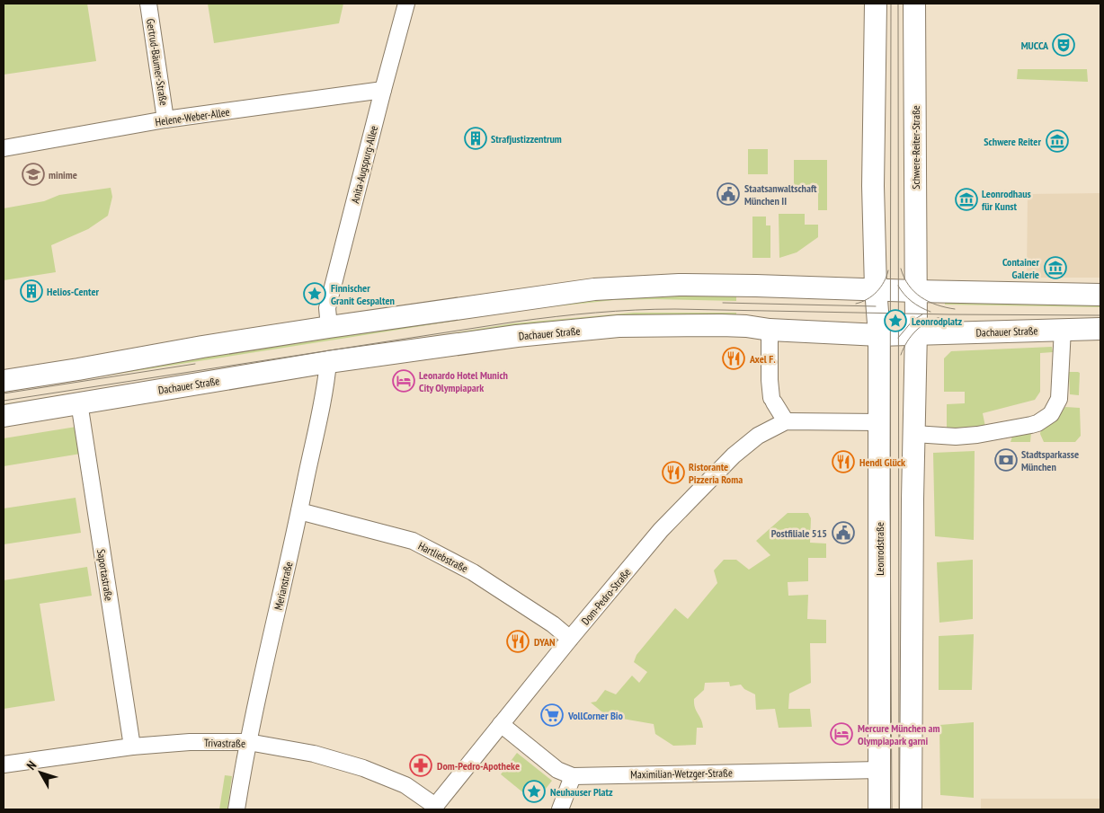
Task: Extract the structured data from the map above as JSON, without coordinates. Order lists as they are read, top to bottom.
{
  "streets": {
    "main road": ["Schwere-Reiter-Straße", "Dachauer Straße", "Leonrodstraße"],
    "street": [
      "Gertrud-Bäumer-Straße",
      "Helene-Weber-Allee",
      "Anita-Augspurg-Allee",
      "Hartliebstraße",
      "Saportastraße",
      "Merianstraße",
      "Dom-Pedro-Straße",
      "Trivastraße",
      "Maximilian-Wetzger-Straße"
    ]
  },
  "crossings": [
    ["Gertrud-Bäumer-Straße", "Helene-Weber-Allee"],
    ["Helene-Weber-Allee", "Anita-Augspurg-Allee"],
    ["Dachauer Straße", "Leonrodstraße"],
    ["Dachauer Straße", "Saportastraße"],
    ["Dachauer Straße", "Merianstraße"],
    ["Leonrodstraße", "Maximilian-Wetzger-Straße"],
    ["Hartliebstraße", "Merianstraße"],
    ["Hartliebstraße", "Dom-Pedro-Straße"],
    ["Saportastraße", "Trivastraße"],
    ["Merianstraße", "Trivastraße"],
    ["Dom-Pedro-Straße", "Trivastraße"]
  ],
  "places": {
    "theatre": ["MUCCA"],
    "building": ["Strafjustizzentrum", "Helios-Center"],
    "museum": ["Schwere Reiter", "Leonrodhaus für Kunst", "Container Galerie"],
    "school or university": ["minime"],
    "public building": ["Staatsanwaltschaft München II", "Postfiliale 515"],
    "place": ["Finnischer Granit Gespalten", "Leonrodplatz", "Neuhauser Platz"],
    "restaurant": [
      "Axel F.",
      "Hendl Glück",
      "Ristorante Pizzeria Roma",
      "DYAN"
    ],
    "hotel": ["Leonardo Hotel Munich City Olympiapark", "Mercure München am Olympiapark garni"],
    "bank": ["Stadtsparkasse München"],
    "supermarket": ["VollCorner Bio"],
    "pharmacy": ["Dom-Pedro-Apotheke"]
  },
  "north": "top left"
}
